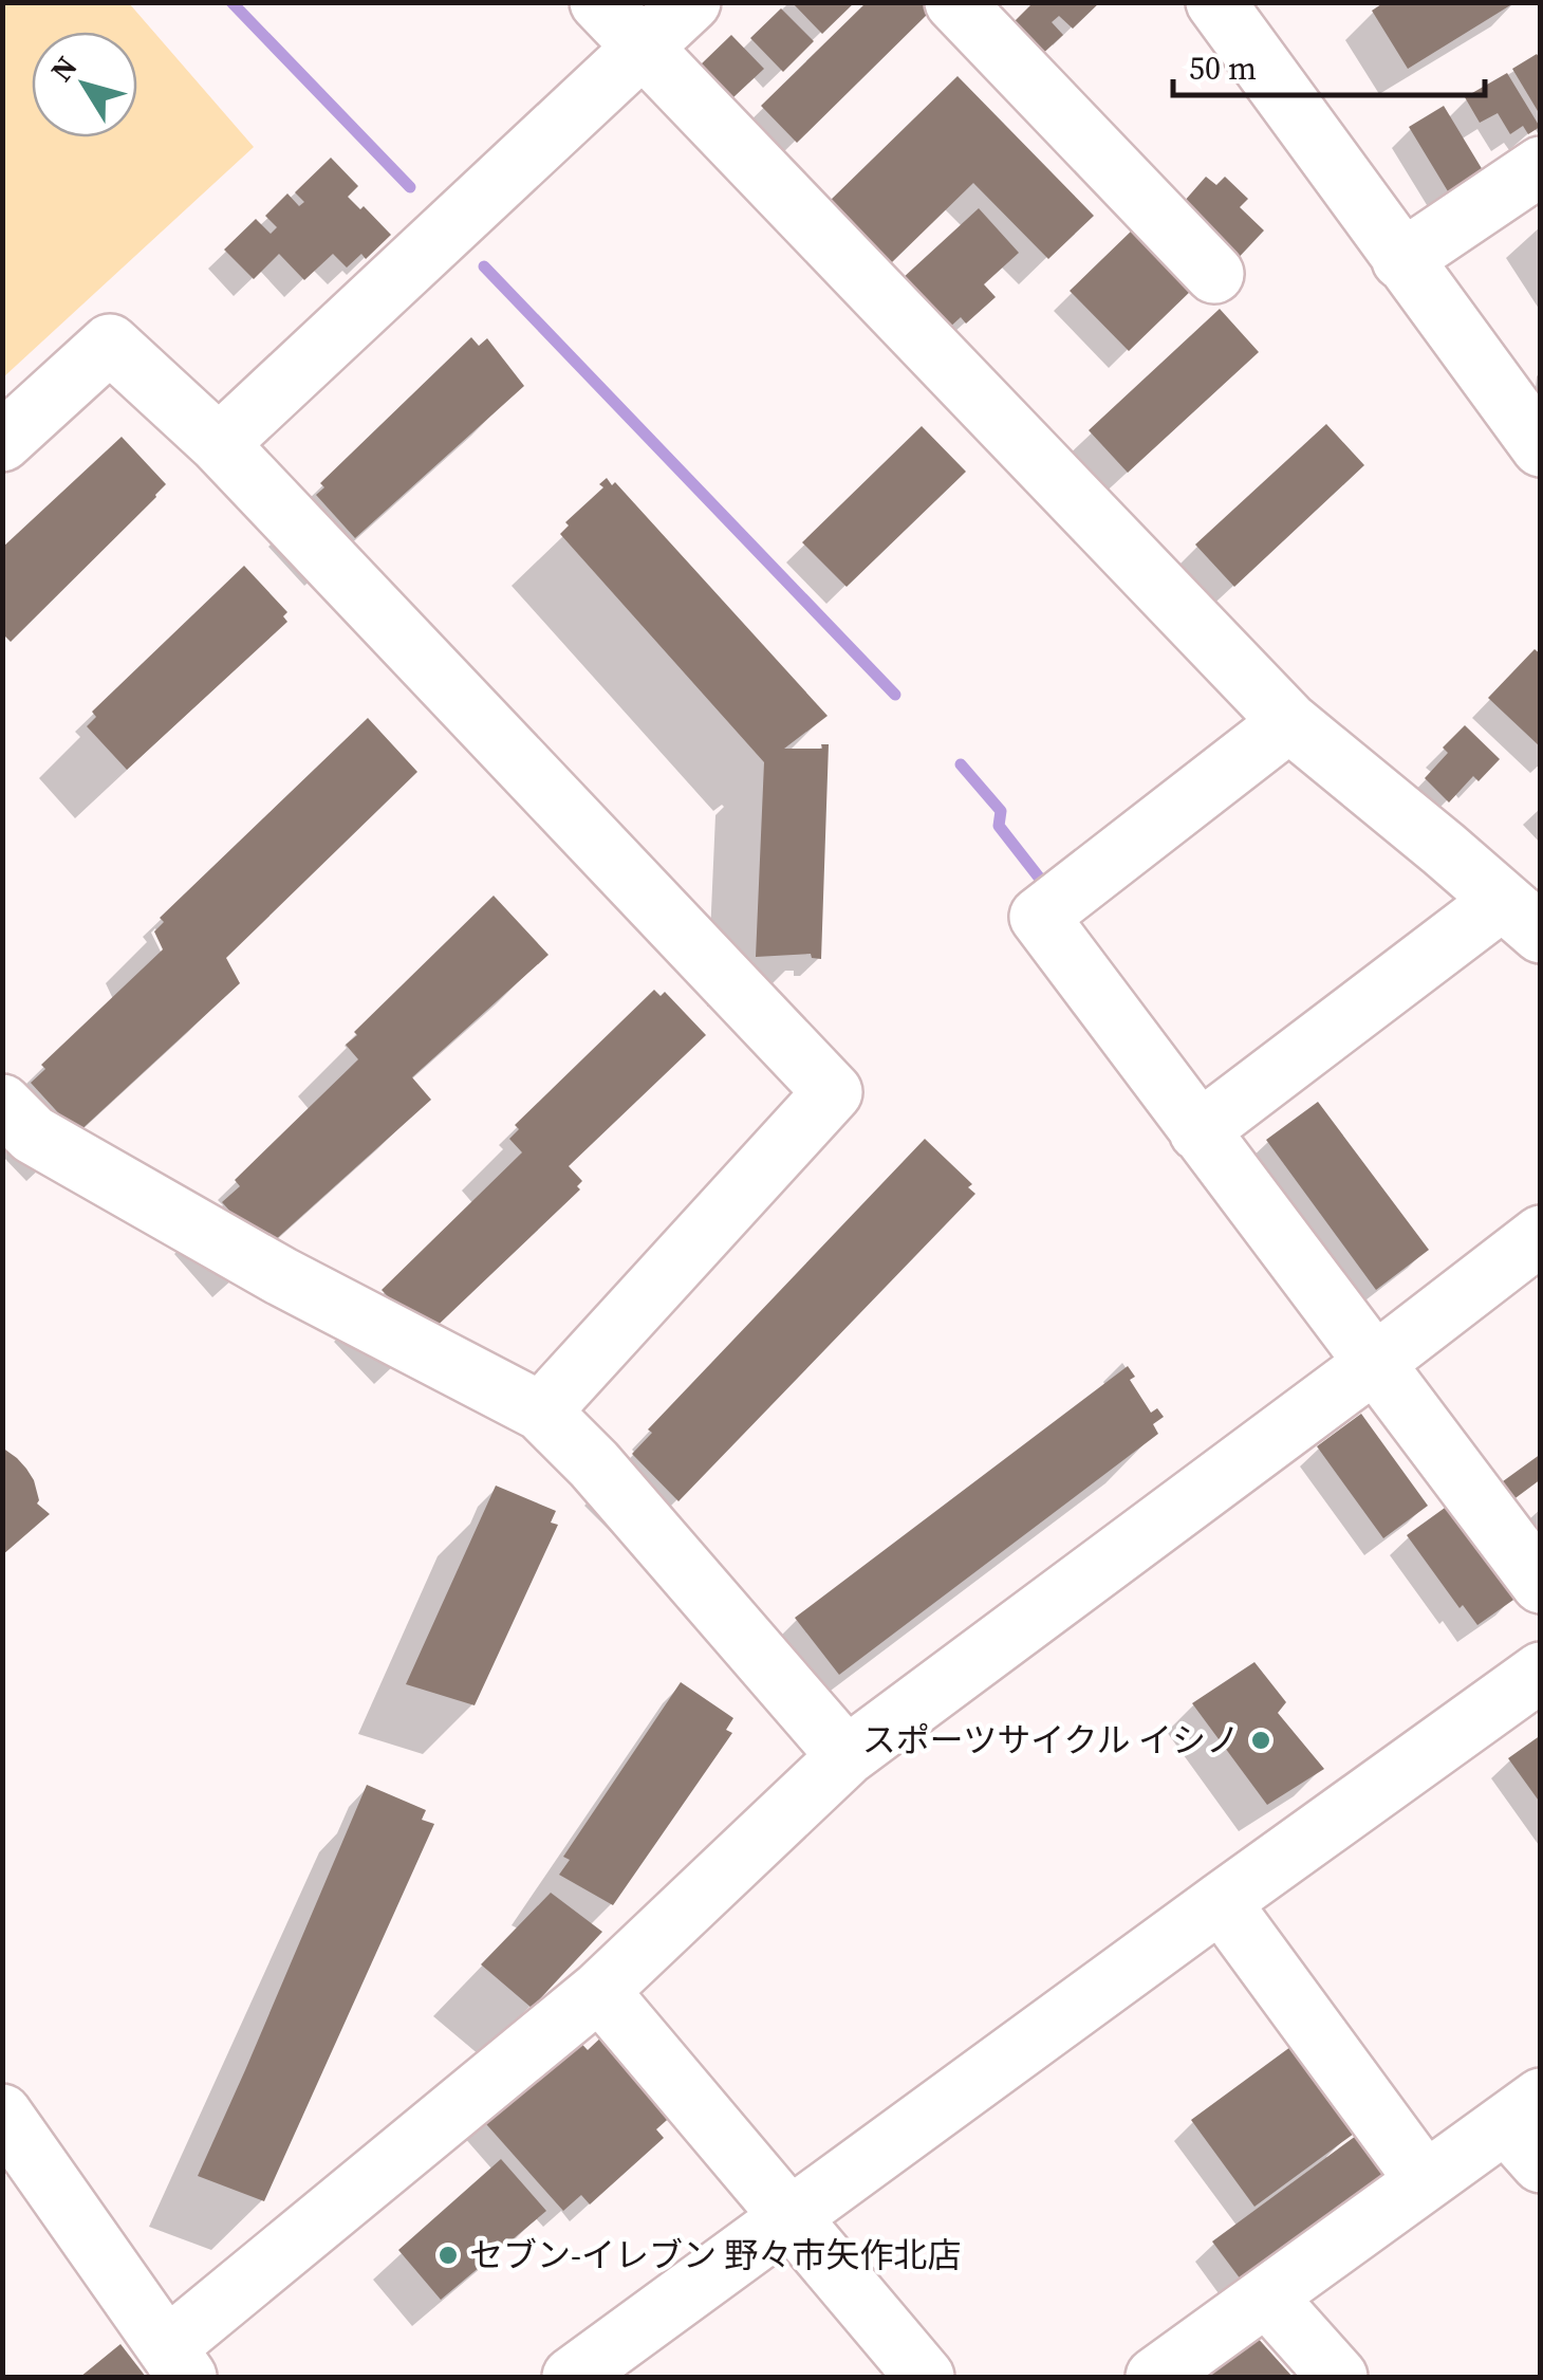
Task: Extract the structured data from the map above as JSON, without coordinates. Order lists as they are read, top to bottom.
{
  "places": ["スポーツサイクル イシノ", "セブン-イレブン 野々市矢作北店"],
  "scale_bar": "50 m",
  "north": "top left"
}
